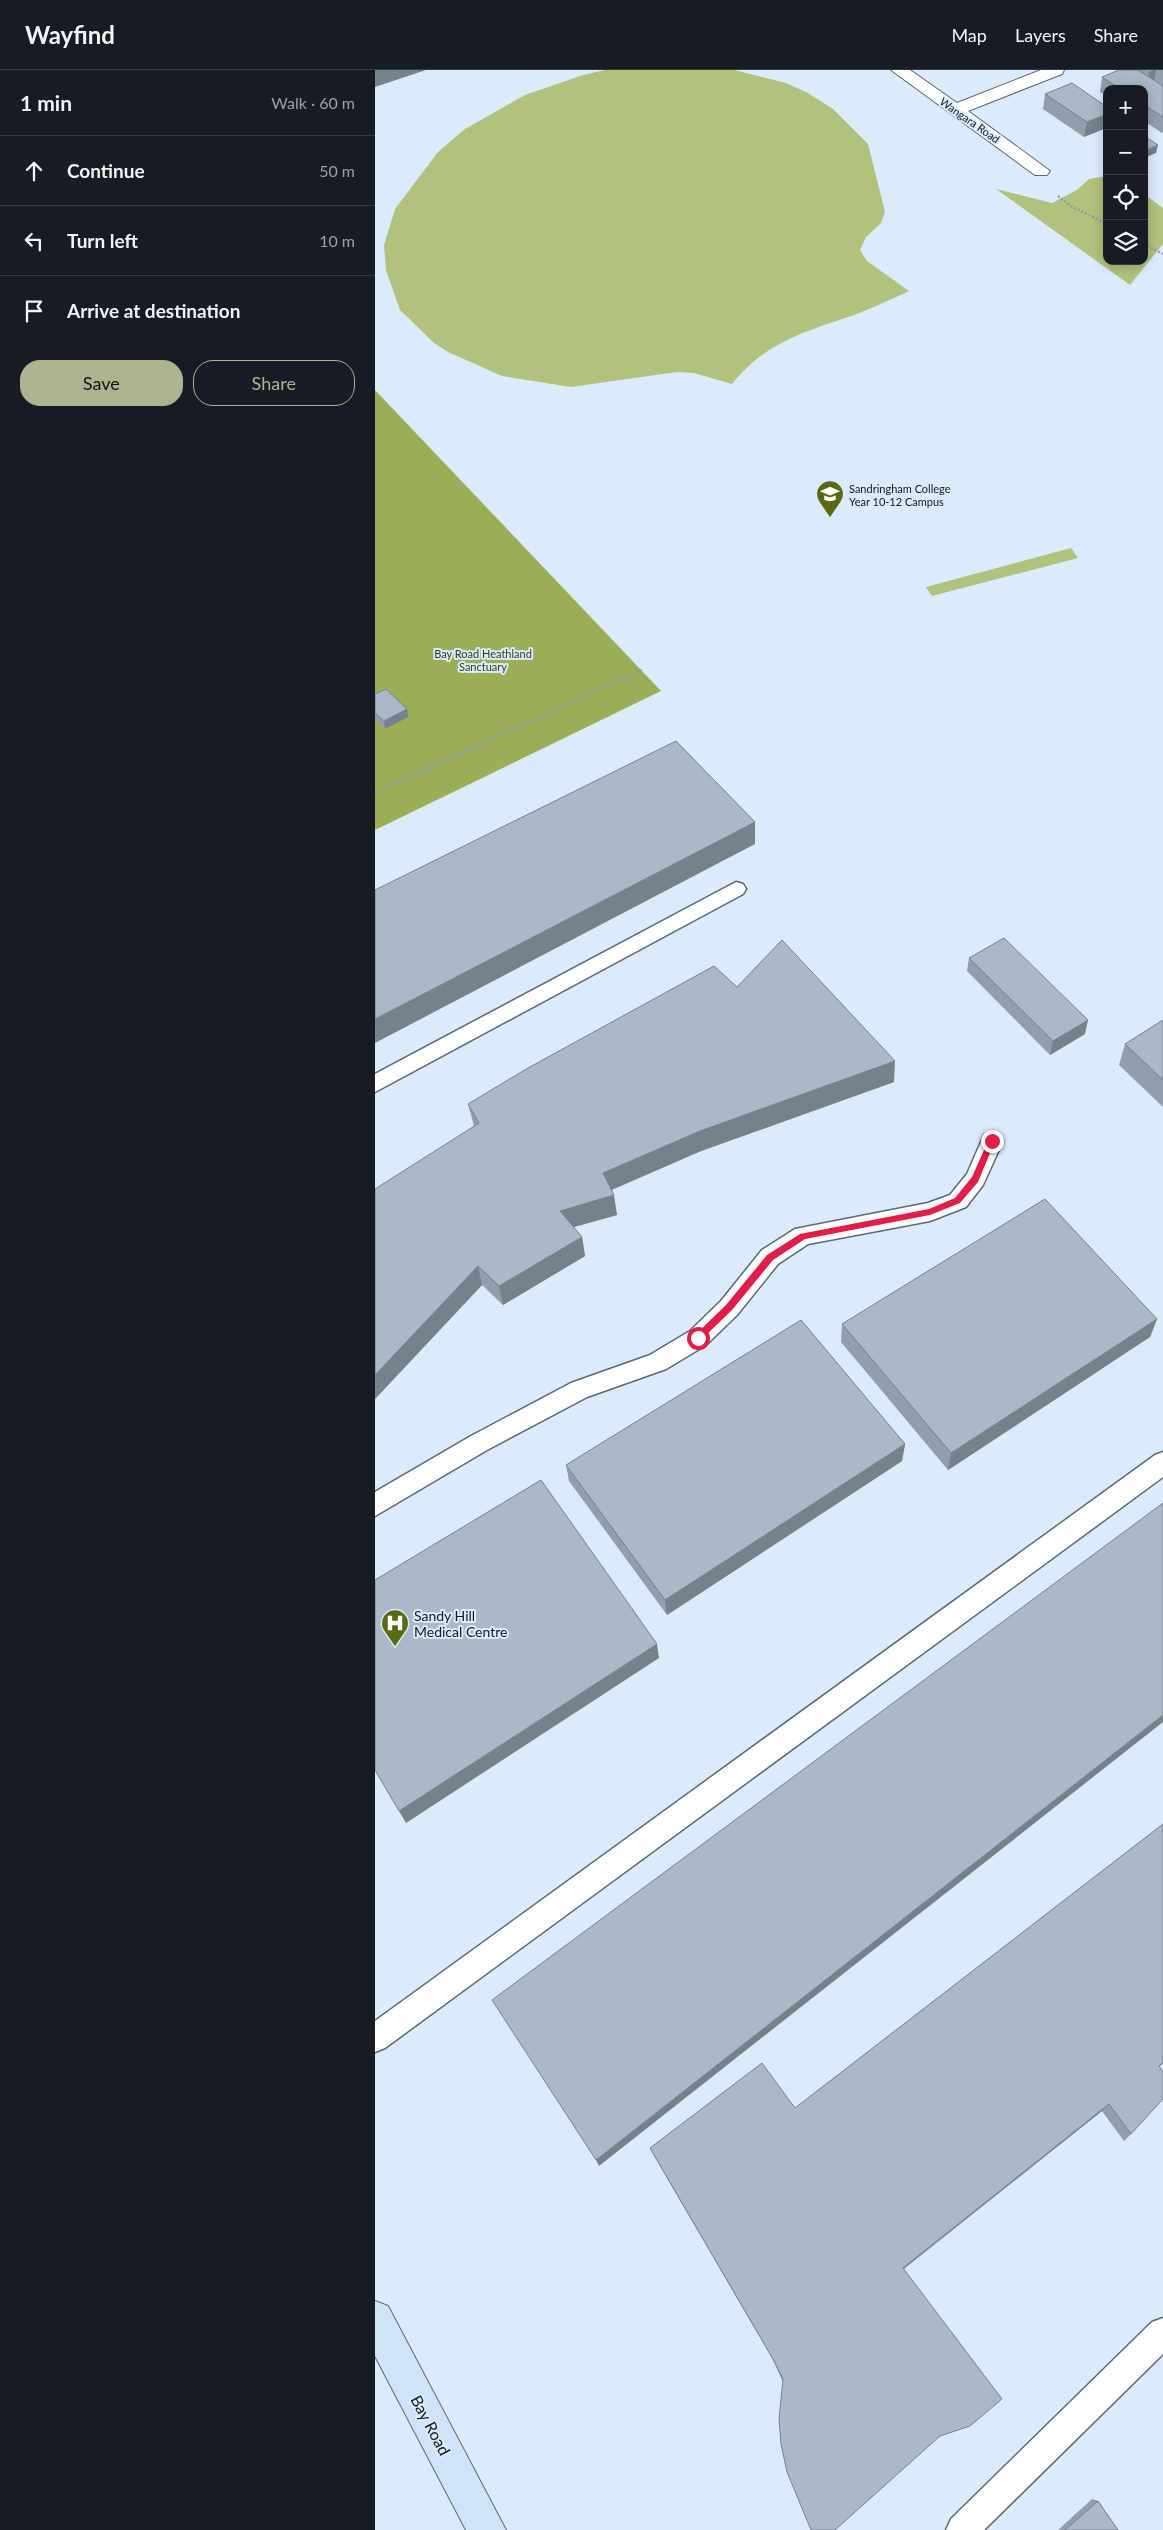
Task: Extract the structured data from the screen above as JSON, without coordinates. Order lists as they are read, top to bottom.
{
  "streets": {
    "main road": ["Bay Road"],
    "street": ["Wangara Road"]
  },
  "parks": ["Bay Road Heathland Sanctuary"],
  "places": {
    "school or university": ["Sandringham College Year 10-12 Campus"],
    "hospital": ["Sandy Hill Medical Centre"]
  },
  "page": {
    "header": "Wayfind",
    "nav": ["Map", "Layers", "Share"],
    "heading": ["1 min", "Walk · 60 m"],
    "map_buttons": ["+", "−"],
    "list": [
      ["Continue", "50 m"],
      ["Turn left", "10 m"],
      "Arrive at destination"
    ],
    "buttons": ["Save", "Share"]
  }
}
